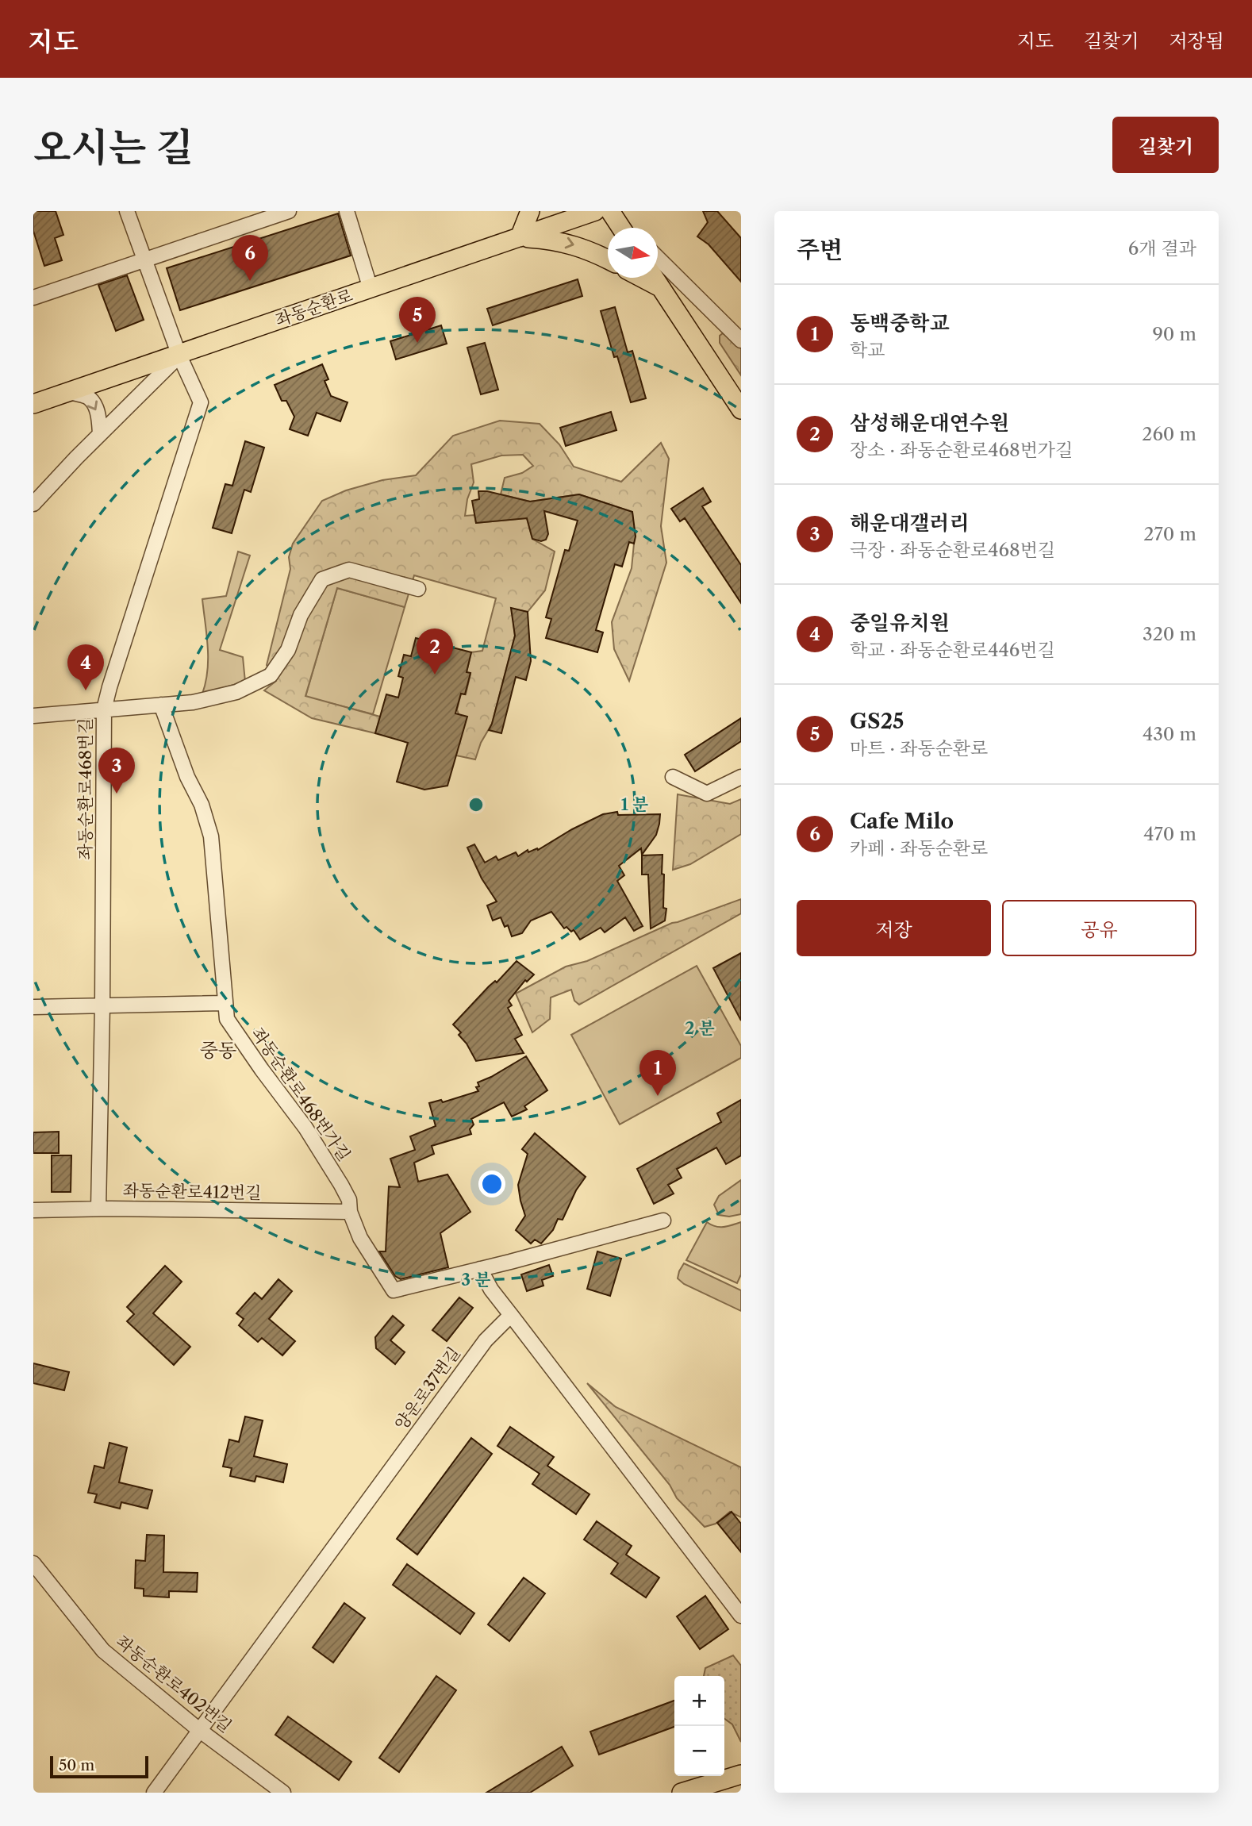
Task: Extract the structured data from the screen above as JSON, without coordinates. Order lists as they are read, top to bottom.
{
  "streets": {
    "main road": ["좌동순환로"],
    "street": [
      "좌동순환로468번길",
      "좌동순환로468번가길",
      "좌동순환로412번길",
      "양운로37번길",
      "좌동순환로402번길"
    ]
  },
  "crossings": [
    ["좌동순환로", "좌동순환로468번길"],
    ["좌동순환로468번길", "좌동순환로412번길"],
    ["좌동순환로468번가길", "좌동순환로412번길"],
    ["양운로37번길", "좌동순환로402번길"]
  ],
  "districts": ["중동"],
  "scale_bar": "50 m",
  "north": "right",
  "page": {
    "header": "지도",
    "nav": ["지도", "길찾기", "저장됨"],
    "title": "오시는 길",
    "buttons": [
      "길찾기",
      ["저장", "공유"]
    ],
    "heading": ["주변", "6개 결과"],
    "pins": [
      "6",
      "5",
      "2",
      "4",
      "3",
      "1"
    ],
    "list": [
      {
        "mark": "1",
        "name": "동백중학교",
        "note": "학교",
        "value": "90 m"
      },
      {
        "mark": "2",
        "name": "삼성해운대연수원",
        "note": "장소 · 좌동순환로468번가길",
        "value": "260 m"
      },
      {
        "mark": "3",
        "name": "해운대갤러리",
        "note": "극장 · 좌동순환로468번길",
        "value": "270 m"
      },
      {
        "mark": "4",
        "name": "중일유치원",
        "note": "학교 · 좌동순환로446번길",
        "value": "320 m"
      },
      {
        "mark": "5",
        "name": "GS25",
        "note": "마트 · 좌동순환로",
        "value": "430 m"
      },
      {
        "mark": "6",
        "name": "Cafe Milo",
        "note": "카페 · 좌동순환로",
        "value": "470 m"
      }
    ],
    "map_buttons": ["+", "−"],
    "scale": "50 m"
  },
  "rings": ["1 분", "2 분", "3 분"]
}
